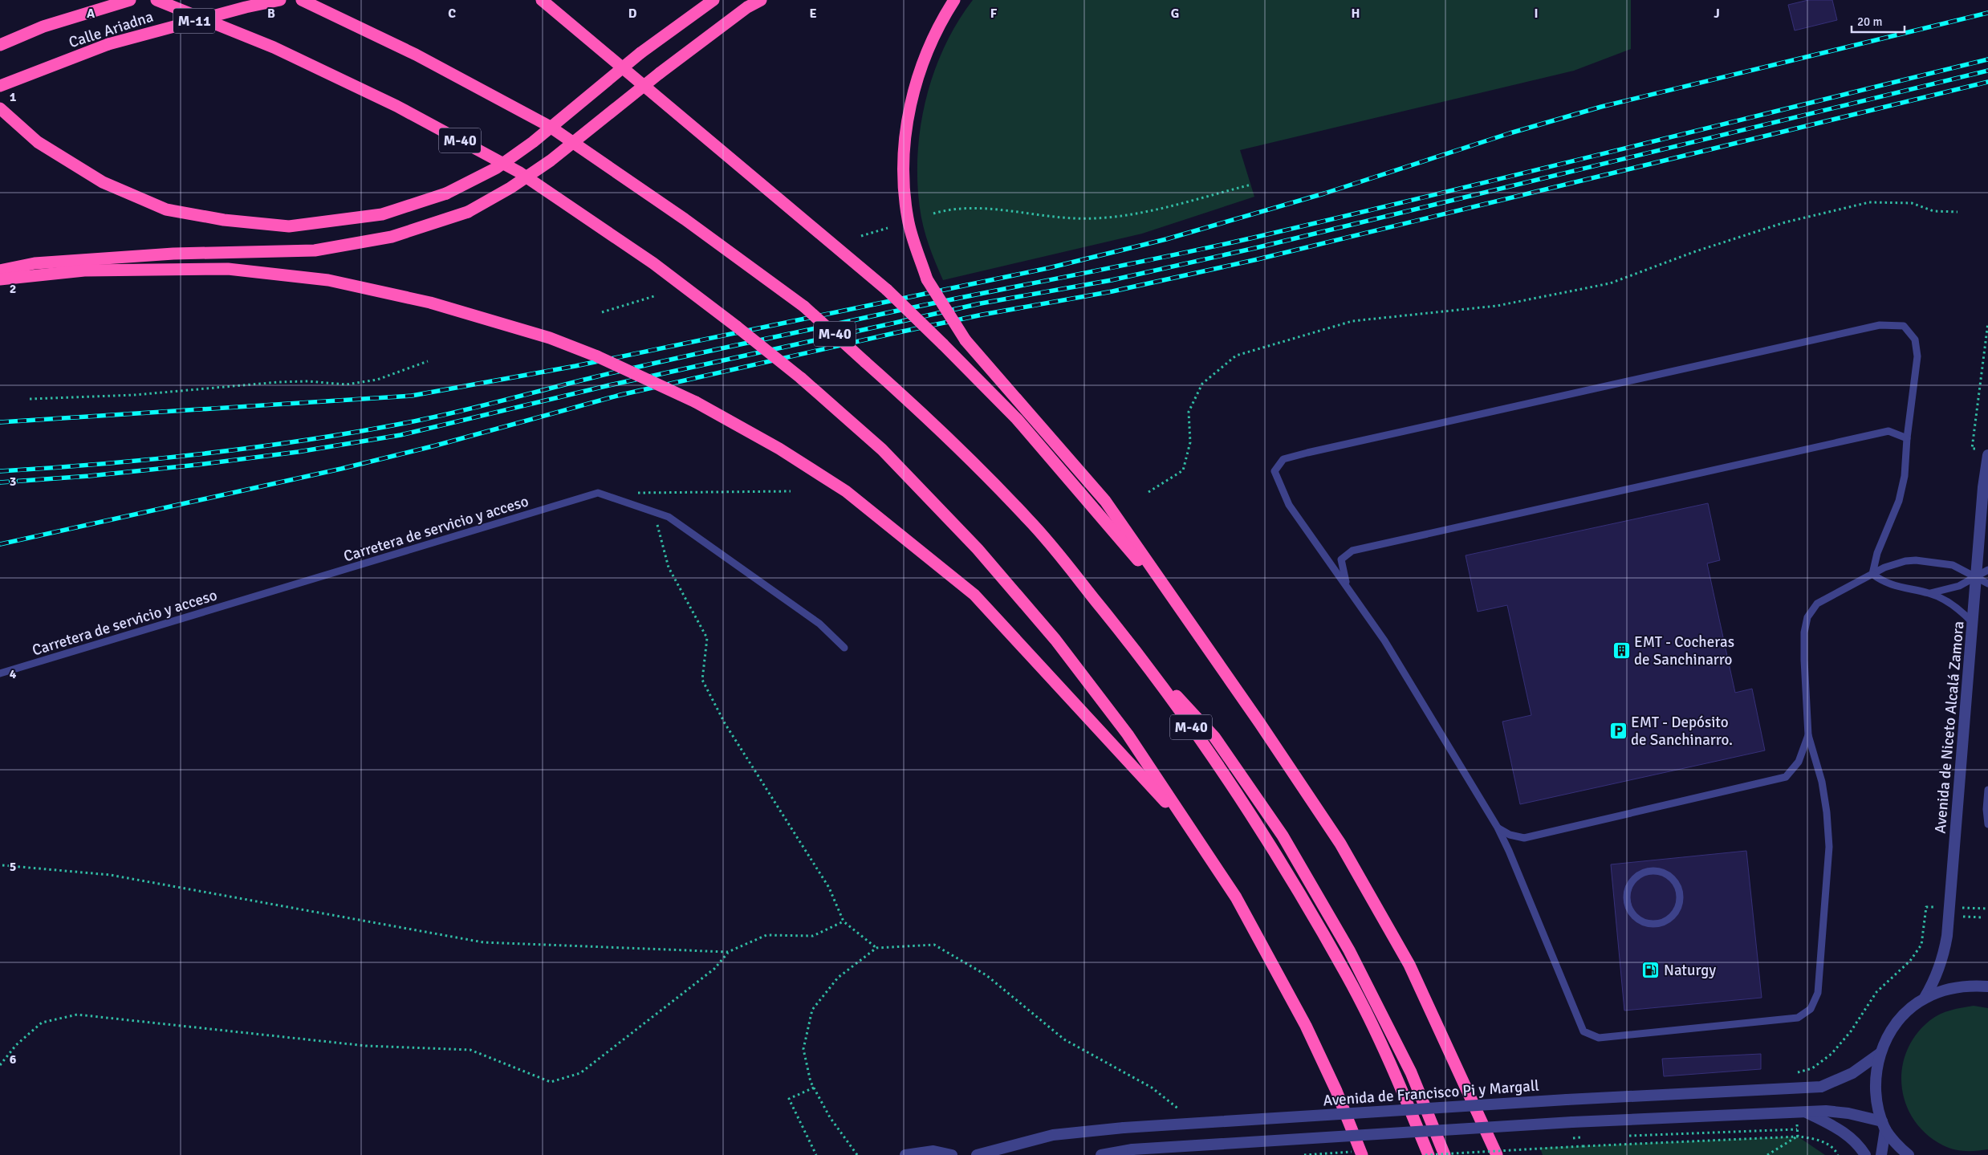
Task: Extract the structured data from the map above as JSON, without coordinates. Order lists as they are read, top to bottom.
{
  "streets": {
    "highway": ["M-11", "Calle Ariadna", "M-40"],
    "street": ["Avenida de Niceto Alcalá Zamora", "Avenida de Francisco Pi y Margall"],
    "lane": ["Carretera de servicio y acceso"]
  },
  "places": {
    "building": ["EMT - Cocheras de Sanchinarro"],
    "parking": ["EMT - Depósito de Sanchinarro."],
    "fuel station": ["Naturgy"]
  },
  "scale_bar": "20 m",
  "grid": {
    "columns": [
      "A",
      "B",
      "C",
      "D",
      "E",
      "F",
      "G",
      "H",
      "I",
      "J"
    ],
    "rows": [
      "1",
      "2",
      "3",
      "4",
      "5",
      "6"
    ]
  }
}
